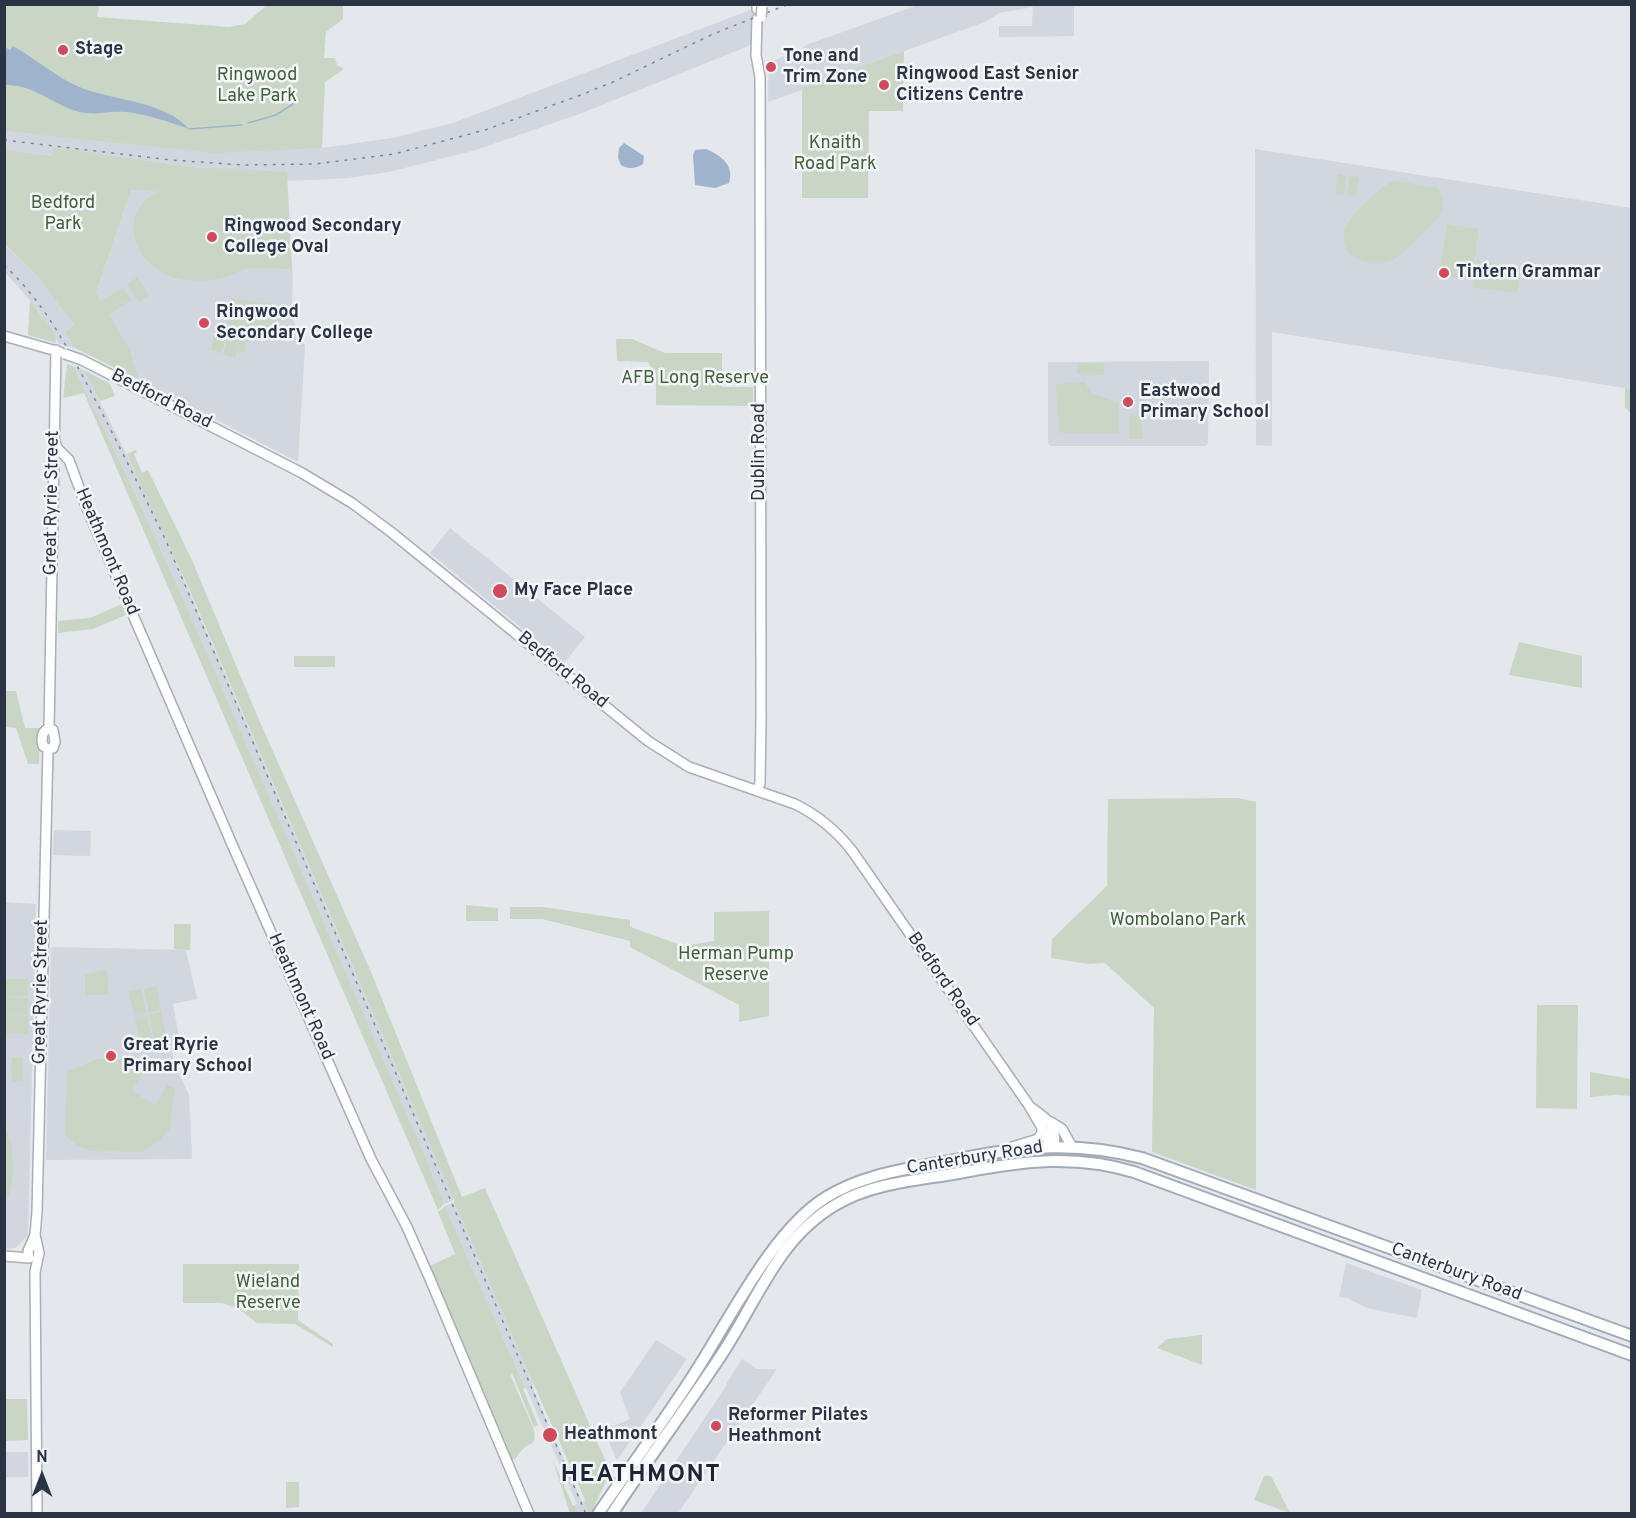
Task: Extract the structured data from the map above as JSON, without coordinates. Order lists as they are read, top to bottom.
{
  "streets": {
    "main road": [
      "Bedford Road",
      "Dublin Road",
      "Great Ryrie Street",
      "Heathmont Road",
      "Canterbury Road"
    ]
  },
  "crossings": [
    ["Bedford Road", "Dublin Road"],
    ["Bedford Road", "Great Ryrie Street"],
    ["Bedford Road", "Canterbury Road"],
    ["Great Ryrie Street", "Heathmont Road"]
  ],
  "districts": ["HEATHMONT"],
  "parks": [
    "Ringwood Lake Park",
    "Knaith Road Park",
    "Bedford Park",
    "AFB Long Reserve",
    "Wombolano Park",
    "Herman Pump Reserve",
    "Wieland Reserve"
  ],
  "places": [
    "Stage",
    "Tone and Trim Zone",
    "Ringwood East Senior Citizens Centre",
    "Ringwood Secondary College Oval",
    "Tintern Grammar",
    "Ringwood Secondary College",
    "Eastwood Primary School",
    "My Face Place",
    "Great Ryrie Primary School",
    "Reformer Pilates Heathmont",
    "Heathmont"
  ],
  "north": "top"
}
